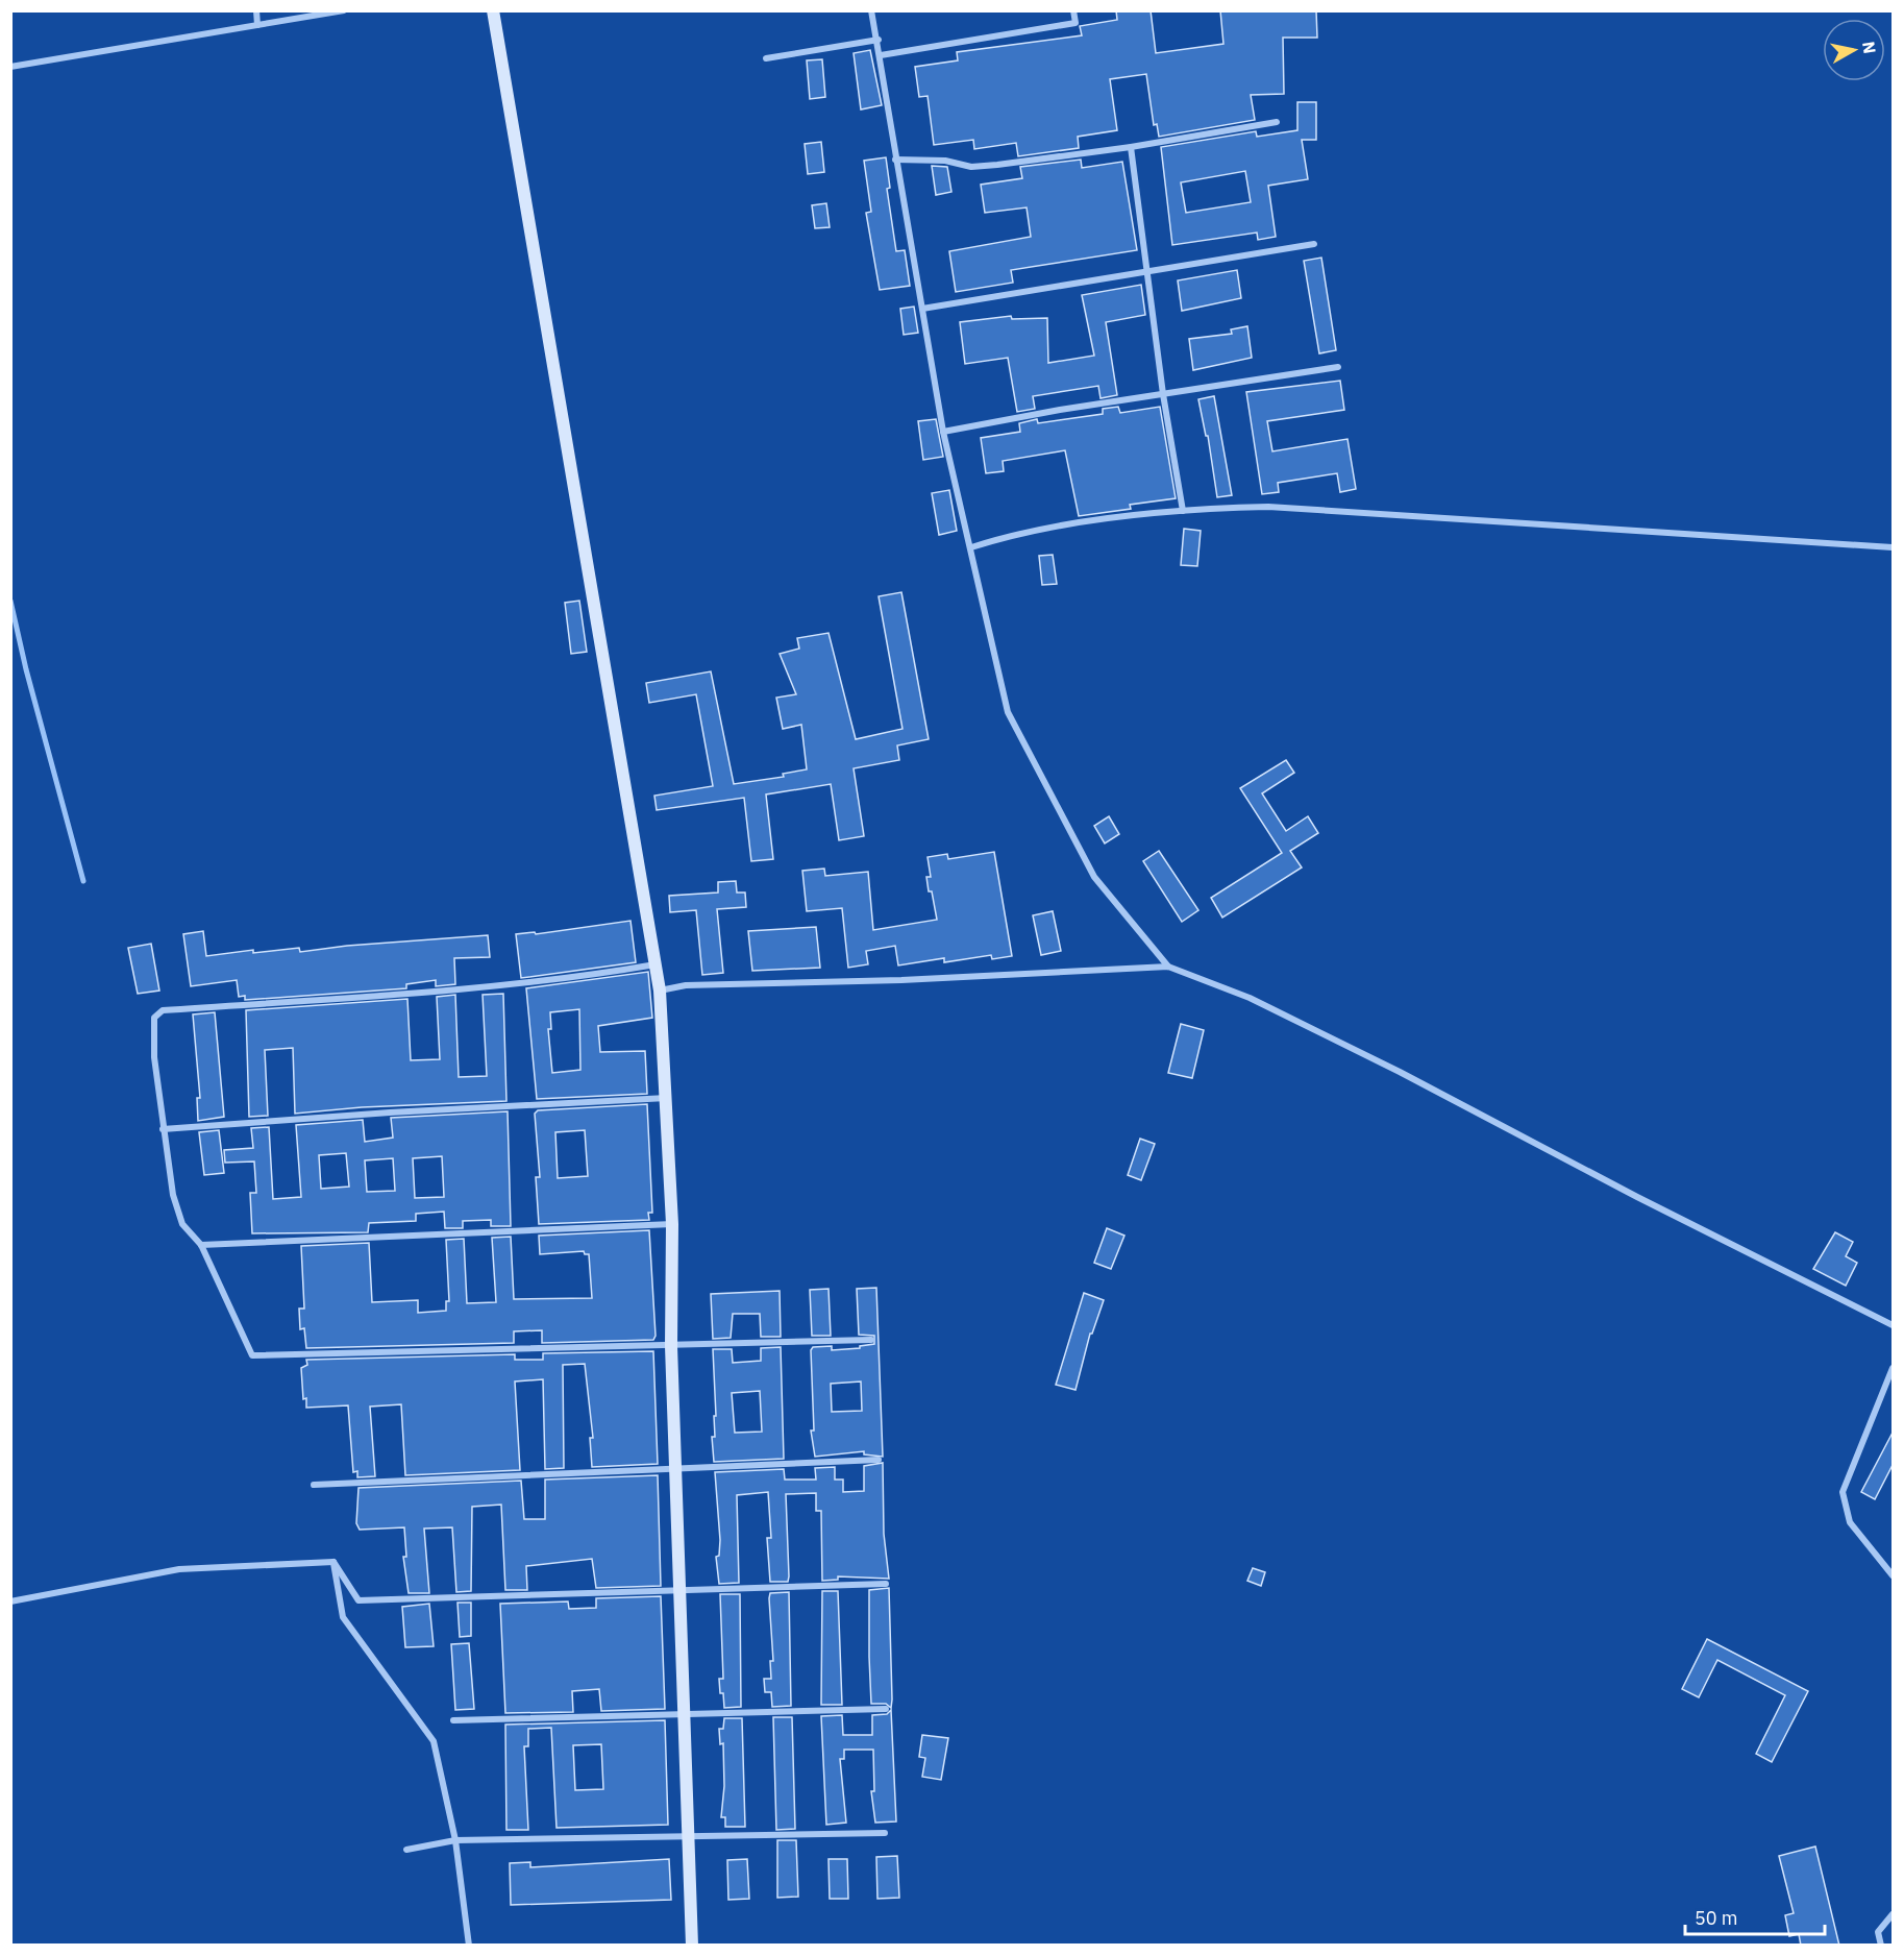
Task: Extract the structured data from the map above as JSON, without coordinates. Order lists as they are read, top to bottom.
{
  "scale_bar": "50 m",
  "north": "right"
}
